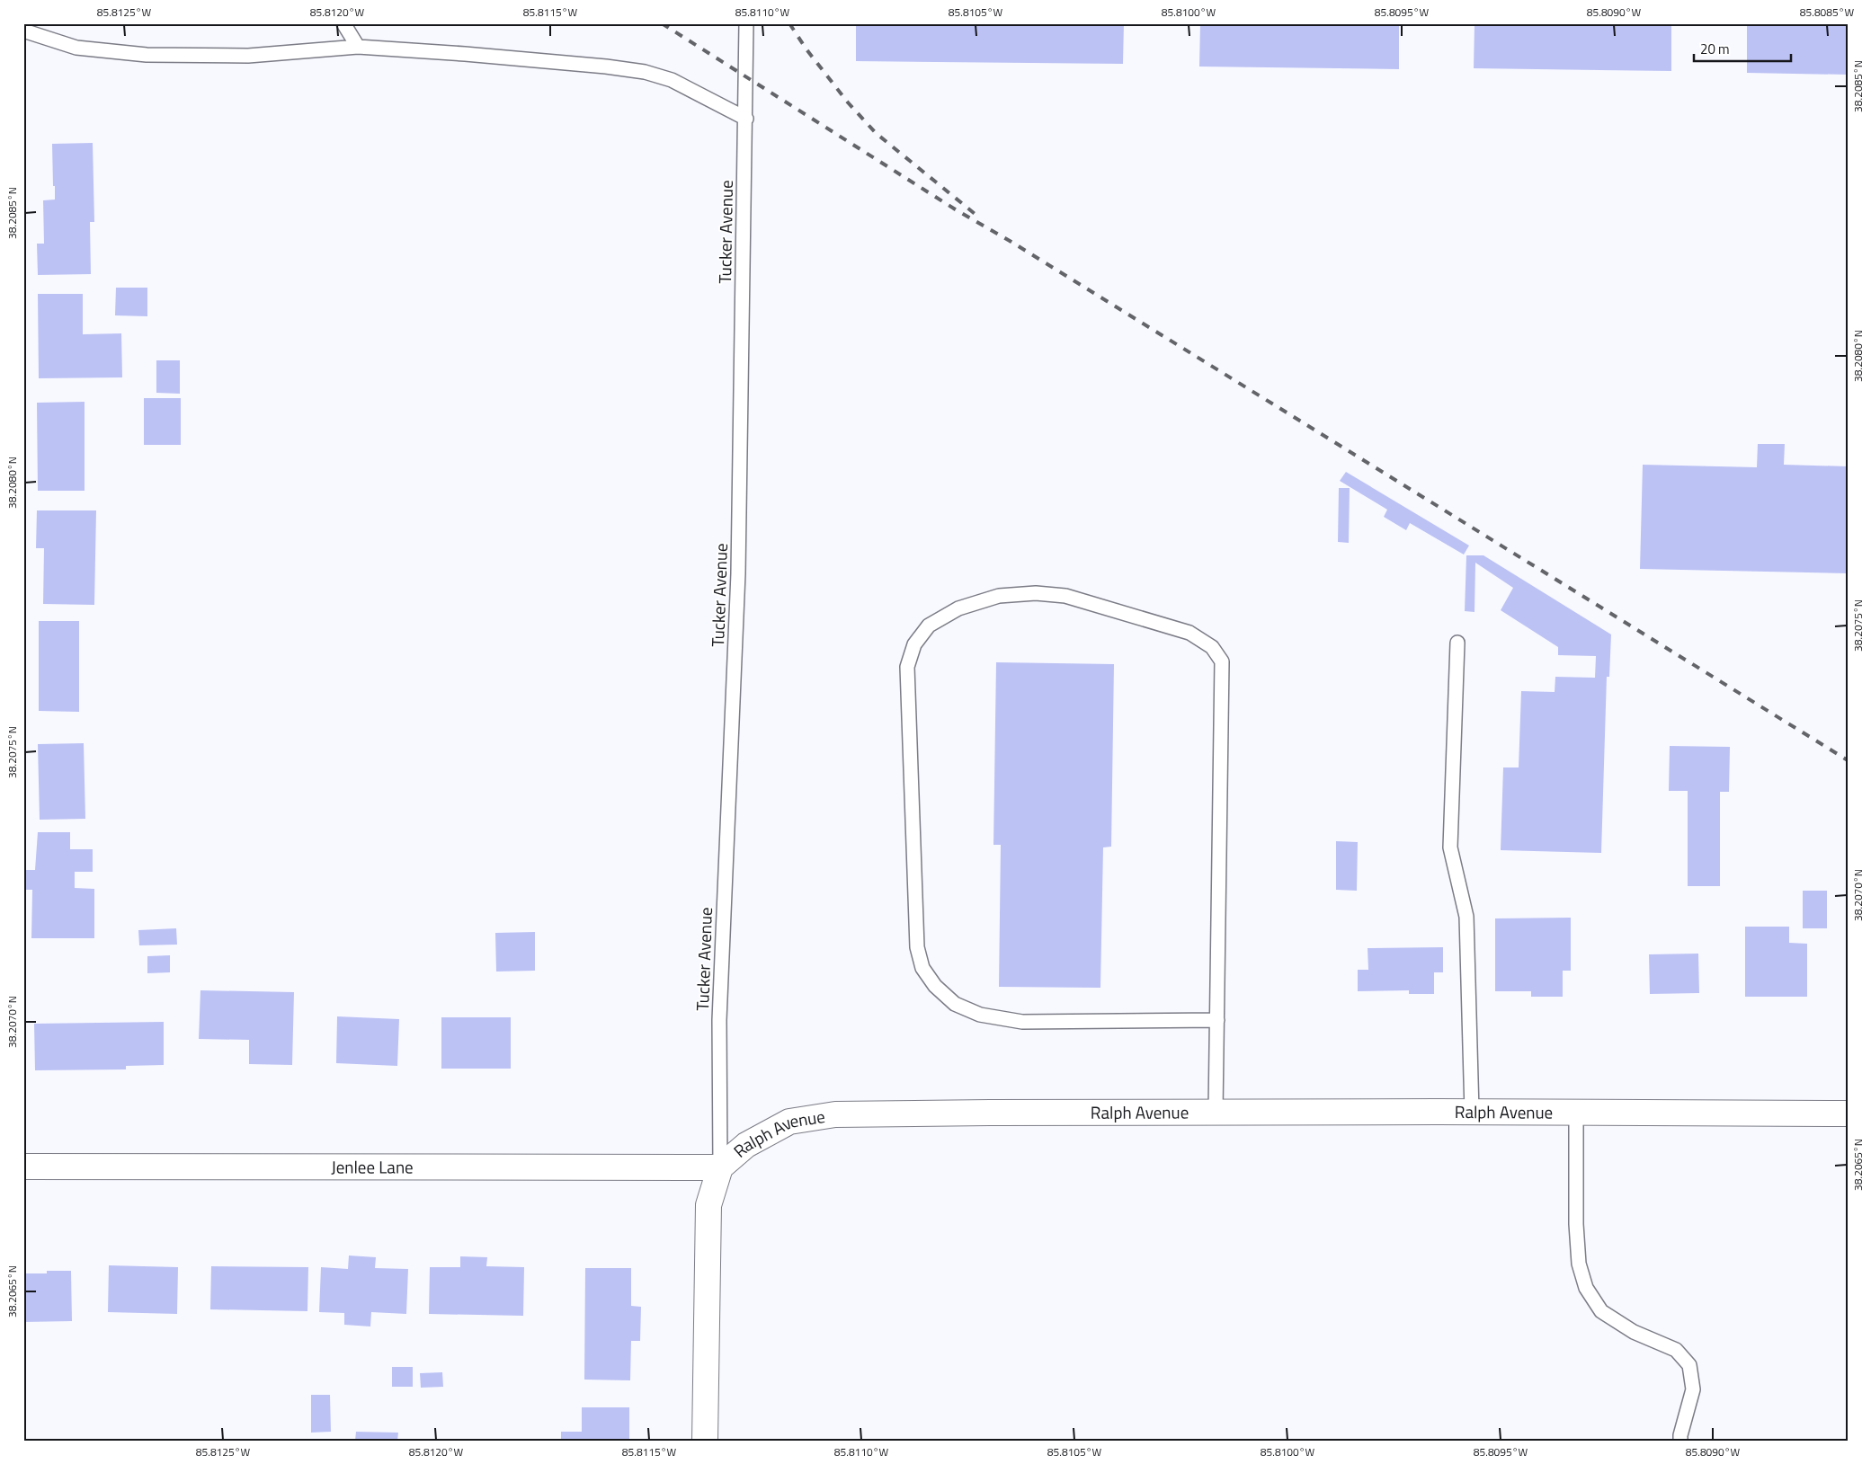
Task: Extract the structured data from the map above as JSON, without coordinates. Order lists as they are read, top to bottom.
{
  "streets": {
    "street": ["Ralph Avenue", "Jenlee Lane"],
    "lane": ["Tucker Avenue"]
  },
  "crossings": [
    ["Tucker Avenue", "Ralph Avenue"],
    ["Tucker Avenue", "Jenlee Lane"],
    ["Ralph Avenue", "Jenlee Lane"]
  ],
  "scale_bar": "20 m",
  "coordinates": [
    "85.8125°W",
    "85.8120°W",
    "85.8115°W",
    "85.8110°W",
    "85.8105°W",
    "85.8100°W",
    "85.8095°W",
    "85.8090°W",
    "85.8085°W",
    "38.2085°N",
    "38.2080°N",
    "38.2075°N",
    "38.2070°N",
    "38.2065°N"
  ]
}
